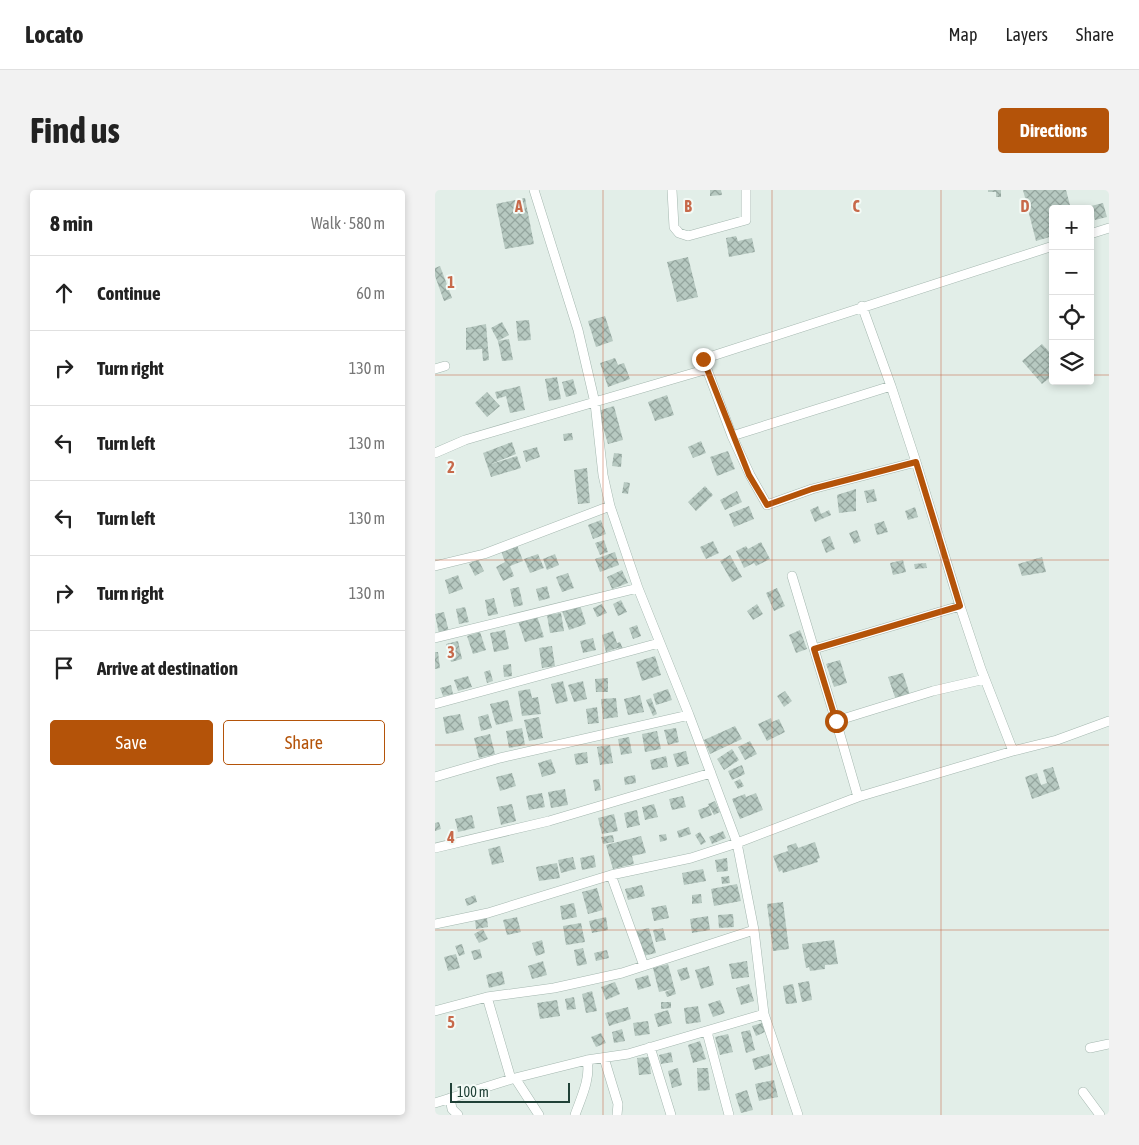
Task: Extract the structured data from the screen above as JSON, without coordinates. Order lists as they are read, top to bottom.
{
  "scale_bar": "100 m",
  "page": {
    "header": "Locato",
    "nav": ["Map", "Layers", "Share"],
    "buttons": [
      "Directions",
      ["Save", "Share"]
    ],
    "title": "Find us",
    "heading": ["8 min", "Walk · 580 m"],
    "map_buttons": ["+", "−"],
    "list": [
      ["Continue", "60 m"],
      ["Turn right", "130 m"],
      ["Turn left", "130 m"],
      ["Turn left", "130 m"],
      ["Turn right", "130 m"],
      "Arrive at destination"
    ],
    "scale": "100 m"
  },
  "grid": {
    "columns": [
      "A",
      "B",
      "C",
      "D"
    ],
    "rows": [
      "1",
      "2",
      "3",
      "4",
      "5"
    ]
  }
}
